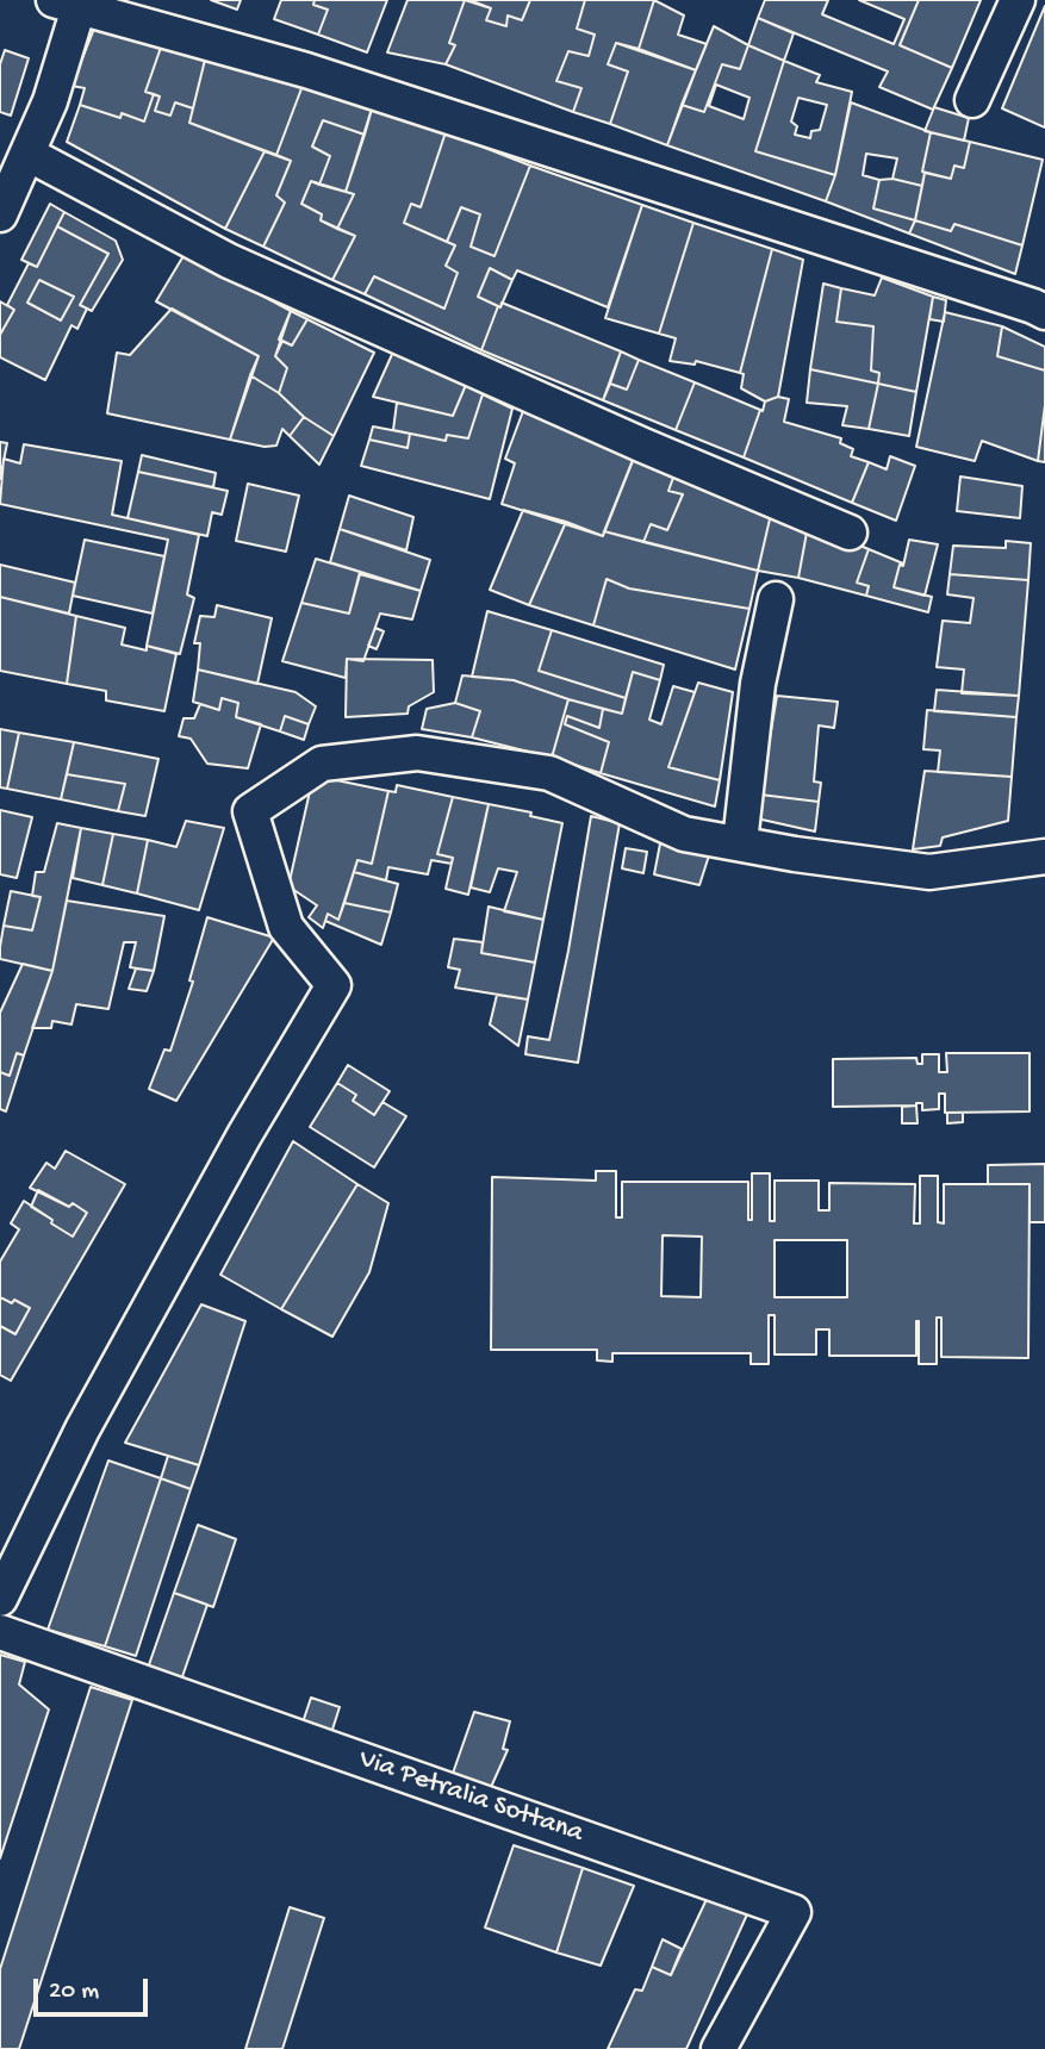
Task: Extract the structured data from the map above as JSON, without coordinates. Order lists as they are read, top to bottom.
{
  "streets": {
    "street": ["Via Petralia Sottana"]
  },
  "scale_bar": "20 m"
}
